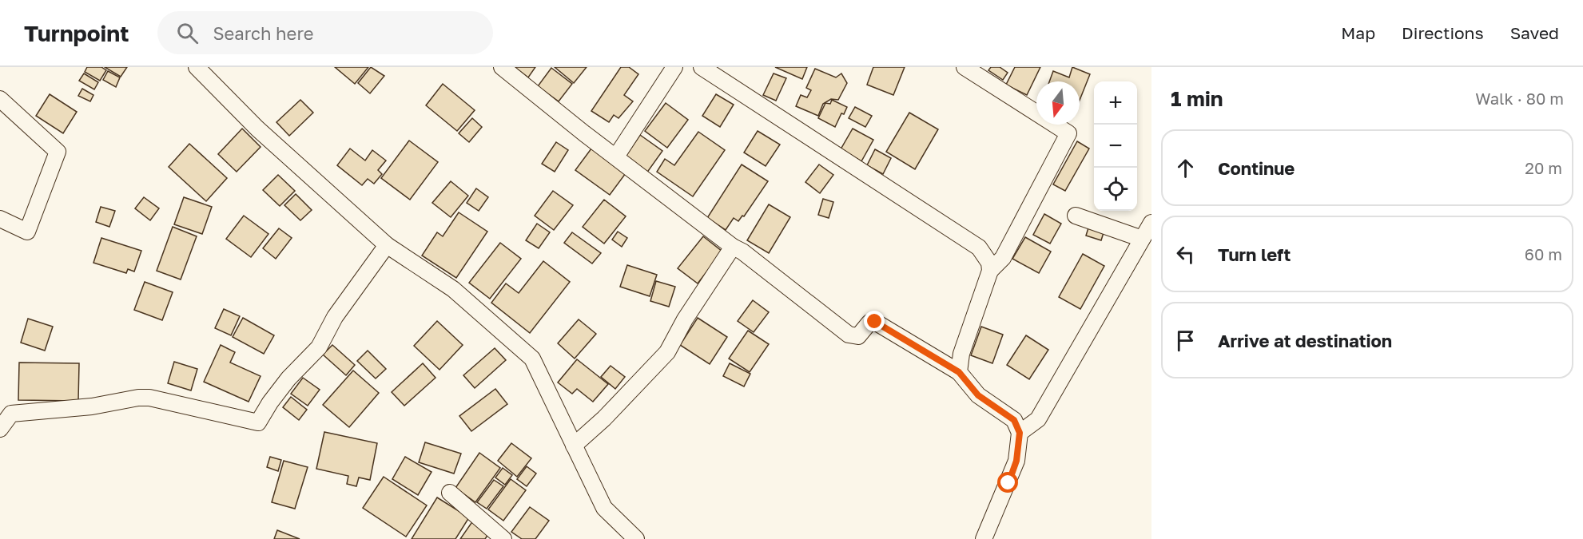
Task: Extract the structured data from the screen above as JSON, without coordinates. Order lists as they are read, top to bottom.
{
  "north": "bottom",
  "page": {
    "header": "Turnpoint",
    "search": "Search here",
    "nav": ["Map", "Directions", "Saved"],
    "heading": ["1 min", "Walk · 80 m"],
    "map_buttons": ["+", "−"],
    "list": [
      ["Continue", "20 m"],
      ["Turn left", "60 m"],
      "Arrive at destination"
    ]
  }
}
